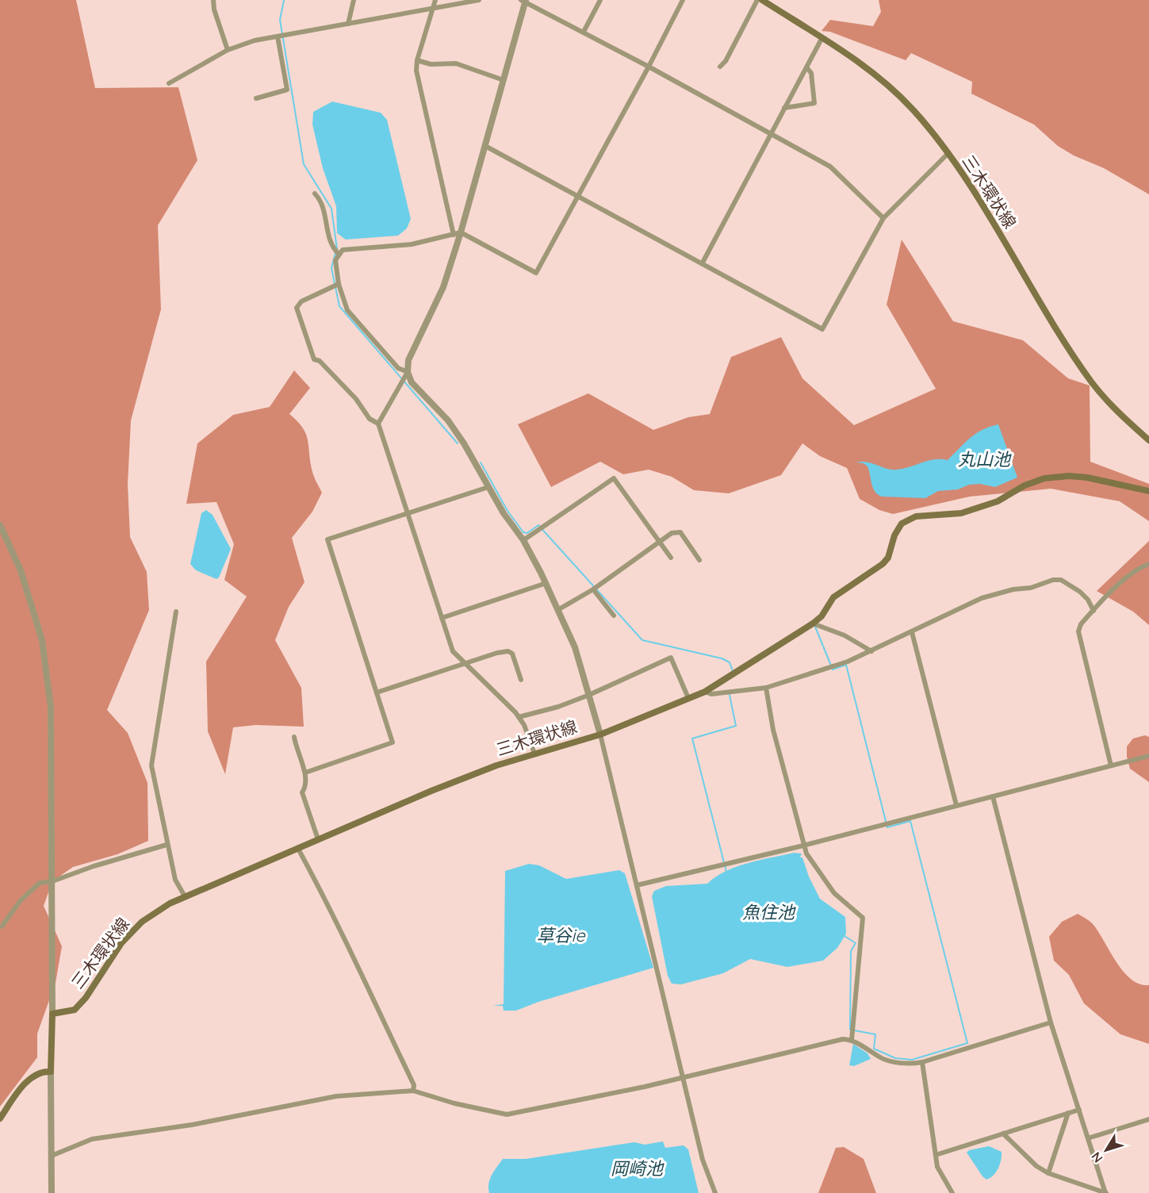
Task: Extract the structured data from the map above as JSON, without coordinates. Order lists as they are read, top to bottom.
{
  "streets": {
    "main road": ["三木環状線"]
  },
  "water": [
    "丸山池",
    "魚住池",
    "草谷ie",
    "岡崎池"
  ],
  "north": "bottom left"
}
